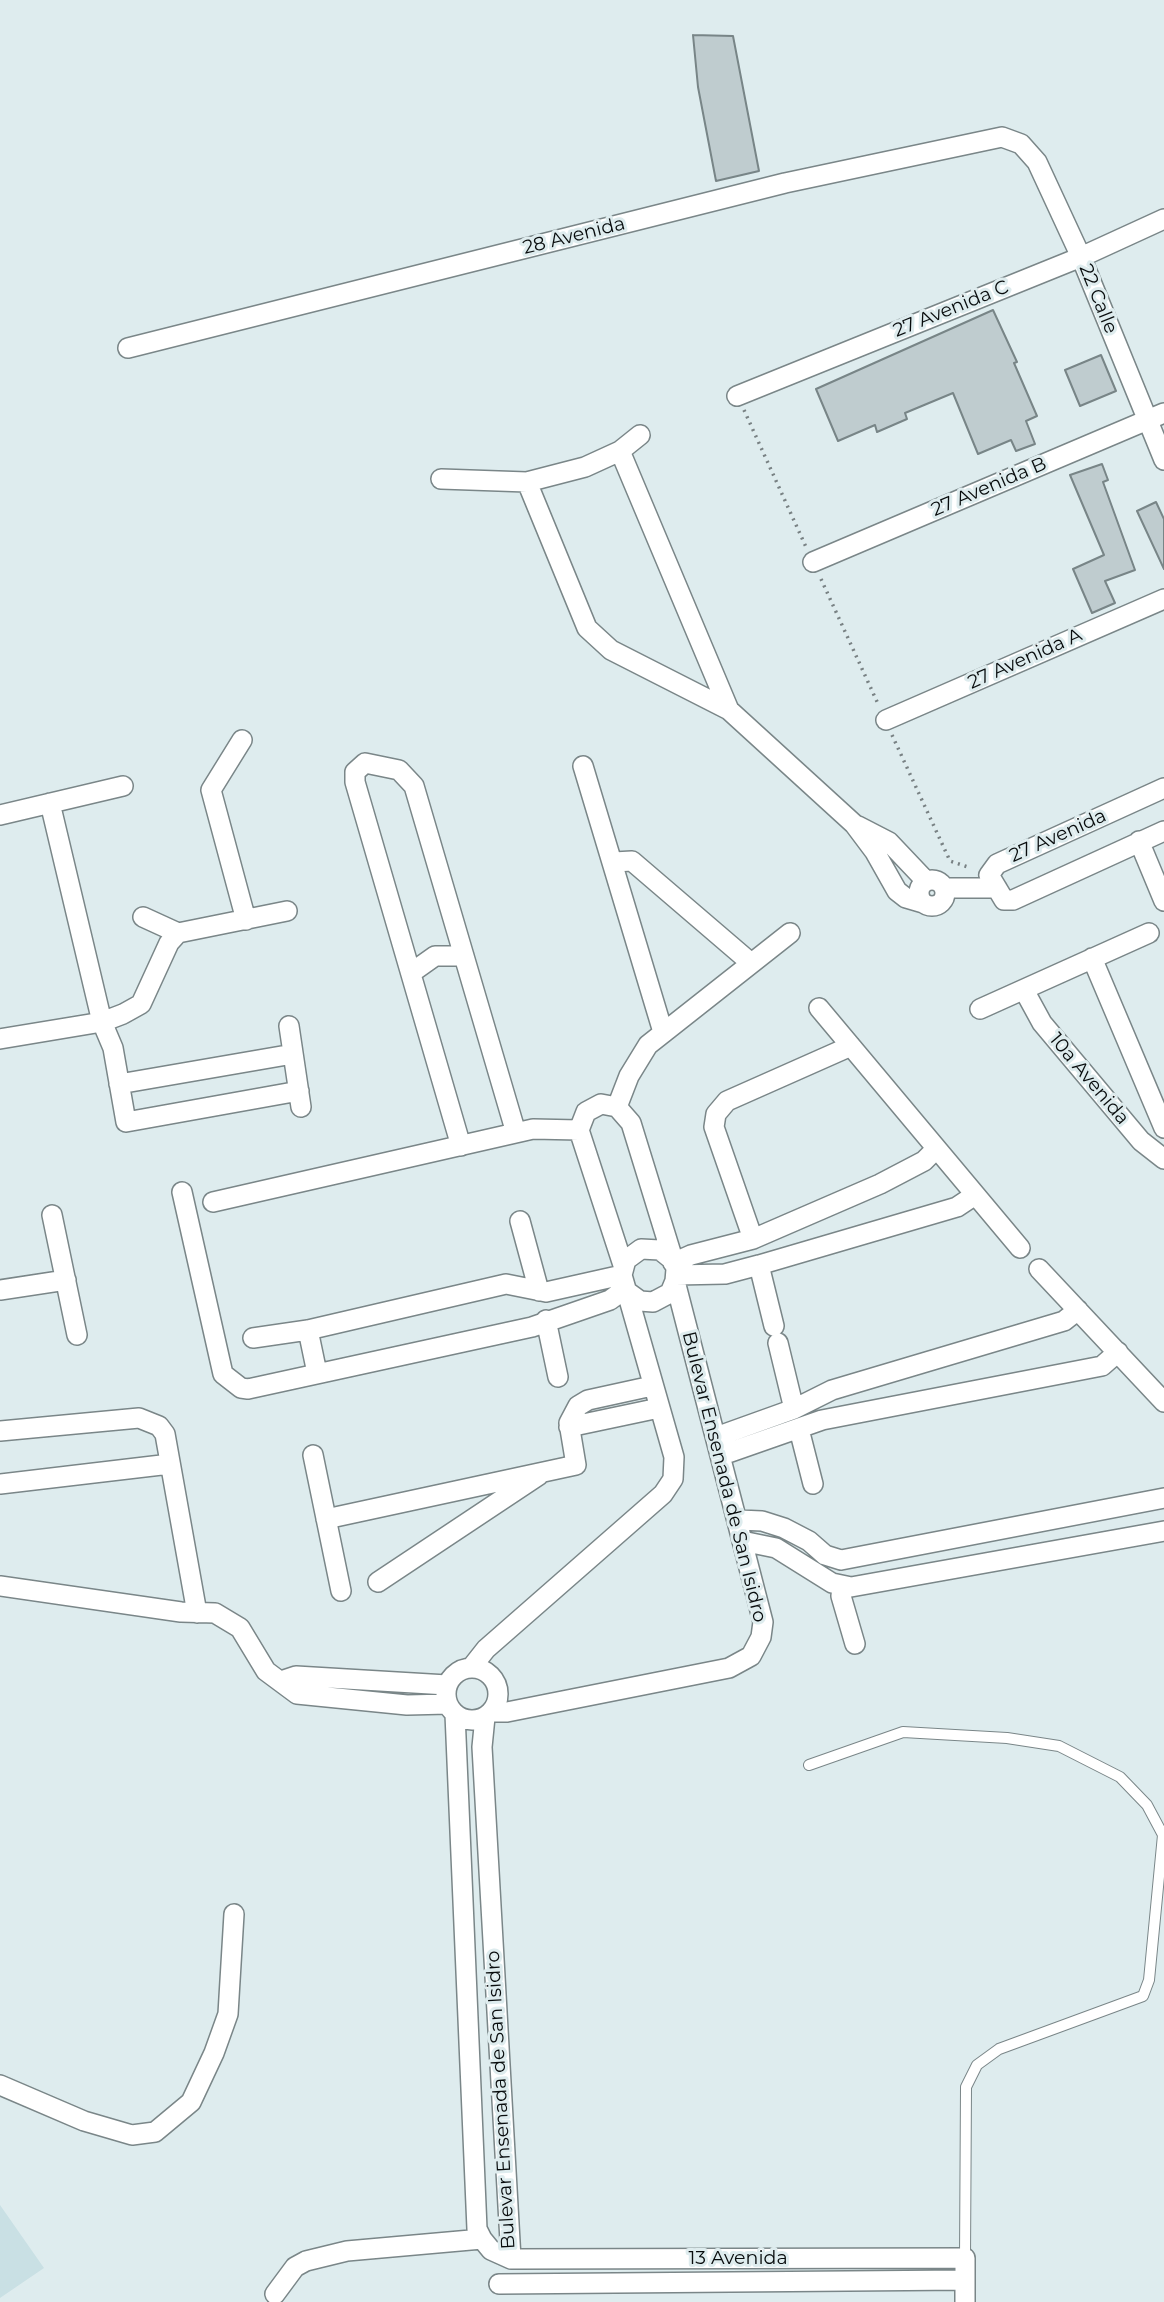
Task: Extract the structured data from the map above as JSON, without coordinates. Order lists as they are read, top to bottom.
{
  "streets": {
    "street": [
      "28 Avenida",
      "22 Calle",
      "27 Avenida C",
      "27 Avenida B",
      "27 Avenida A",
      "27 Avenida",
      "10a Avenida",
      "Bulevar Ensenada de San Isidro",
      "13 Avenida"
    ]
  },
  "crossings": [
    ["28 Avenida", "22 Calle"],
    ["22 Calle", "27 Avenida C"],
    ["22 Calle", "27 Avenida B"],
    ["Bulevar Ensenada de San Isidro", "13 Avenida"]
  ]
}
